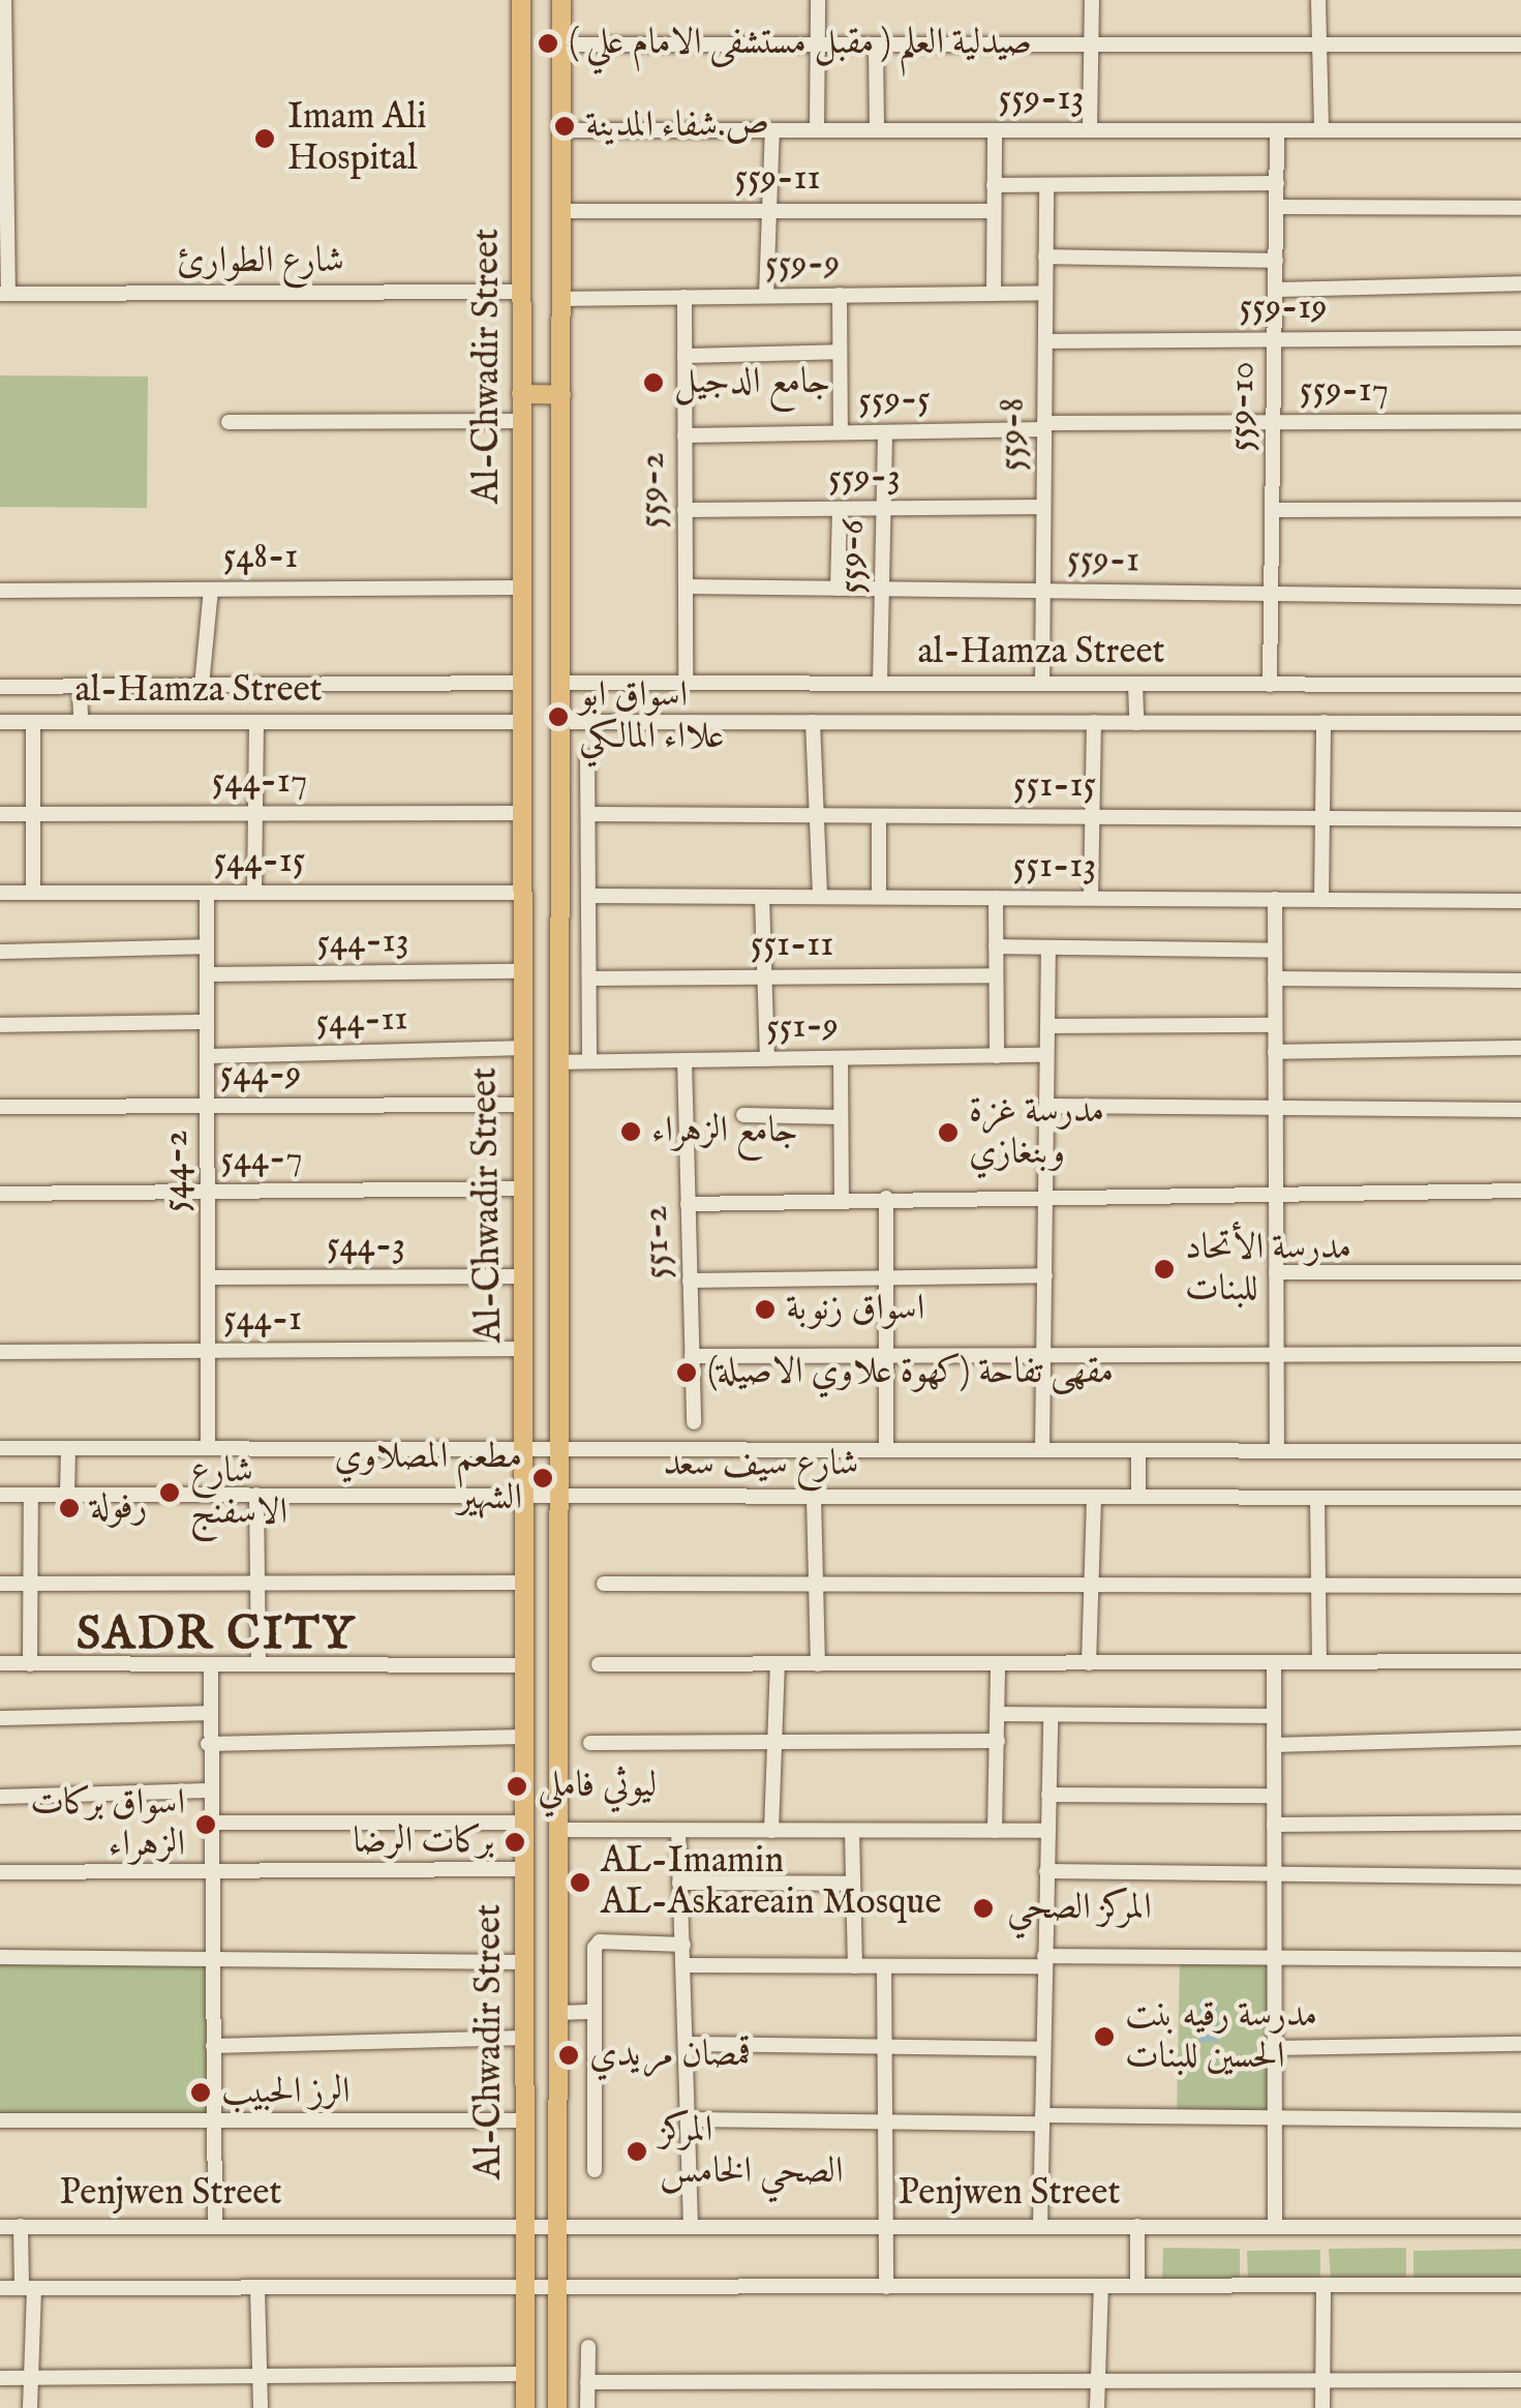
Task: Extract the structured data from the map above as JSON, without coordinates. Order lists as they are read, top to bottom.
{
  "streets": {
    "main road": ["Al-Chwadir Street"],
    "street": [
      "559-13",
      "559-11",
      "شارع الطوارئ",
      "559-9",
      "559-19",
      "559-17",
      "559-5",
      "559-10",
      "559-8",
      "559-3",
      "559-2",
      "559-6",
      "548-1",
      "559-1",
      "al-Hamza Street",
      "544-17",
      "551-15",
      "544-15",
      "551-13",
      "544-13",
      "551-11",
      "544-11",
      "551-9",
      "544-9",
      "544-7",
      "544-2",
      "551-2",
      "544-3",
      "544-1",
      "شارع سيف سعد",
      "Penjwen Street"
    ]
  },
  "crossings": [
    ["559-13", "Al-Chwadir Street"],
    ["559-13", "559-10"],
    ["559-11", "Al-Chwadir Street"],
    ["شارع الطوارئ", "Al-Chwadir Street"],
    ["559-9", "Al-Chwadir Street"],
    ["559-9", "559-8"],
    ["559-9", "559-2"],
    ["559-19", "559-10"],
    ["559-19", "559-8"],
    ["Al-Chwadir Street", "548-1"],
    ["Al-Chwadir Street", "al-Hamza Street"],
    ["Al-Chwadir Street", "544-17"],
    ["Al-Chwadir Street", "544-15"],
    ["Al-Chwadir Street", "544-13"],
    ["Al-Chwadir Street", "544-11"],
    ["Al-Chwadir Street", "551-9"],
    ["Al-Chwadir Street", "544-9"],
    ["Al-Chwadir Street", "544-7"],
    ["Al-Chwadir Street", "544-3"],
    ["Al-Chwadir Street", "544-1"],
    ["Al-Chwadir Street", "شارع سيف سعد"],
    ["Al-Chwadir Street", "Penjwen Street"],
    ["559-17", "559-5"],
    ["559-17", "559-10"],
    ["559-17", "559-8"],
    ["559-5", "559-8"],
    ["559-5", "559-2"],
    ["559-5", "559-6"],
    ["559-10", "559-1"],
    ["559-10", "al-Hamza Street"],
    ["559-8", "559-3"],
    ["559-8", "559-1"],
    ["559-8", "al-Hamza Street"],
    ["559-3", "559-2"],
    ["559-3", "559-6"],
    ["559-2", "559-1"],
    ["559-2", "al-Hamza Street"],
    ["559-6", "559-1"],
    ["559-6", "al-Hamza Street"],
    ["544-15", "544-2"],
    ["544-13", "544-2"],
    ["544-11", "544-2"],
    ["551-9", "551-2"],
    ["544-9", "544-2"],
    ["544-7", "544-2"],
    ["544-2", "544-3"],
    ["544-2", "544-1"],
    ["544-2", "شارع سيف سعد"]
  ],
  "districts": ["SADR CITY"],
  "places": [
    "صيدلية العلم ( مقبل مستشفى الامام علي )",
    "ص.شفاء المدينة",
    "Imam Ali Hospital",
    "جامع الدجيل",
    "اسواق ابو علااء المالكي",
    "جامع الزهراء",
    "مدرسة غزة وبنغازي",
    "مدرسة الأتحاد للبنات",
    "اسواق زنوبة",
    "مقهى تفاحة (كهوة علاوي الاصيلة)",
    "مطعم المصلاوي الشهير",
    "شارع الاسفنج",
    "رفولة",
    "ليوثي فاملي",
    "اسواق بركات الزهراء",
    "بركات الرضا",
    "AL-Imamin AL-Askareain Mosque",
    "المركز الصحي",
    "مدرسة رقيه بنت الحسين للبنات",
    "قمصان مريدي",
    "الرز الحبيب",
    "المركز الصحي الخامس"
  ]
}
